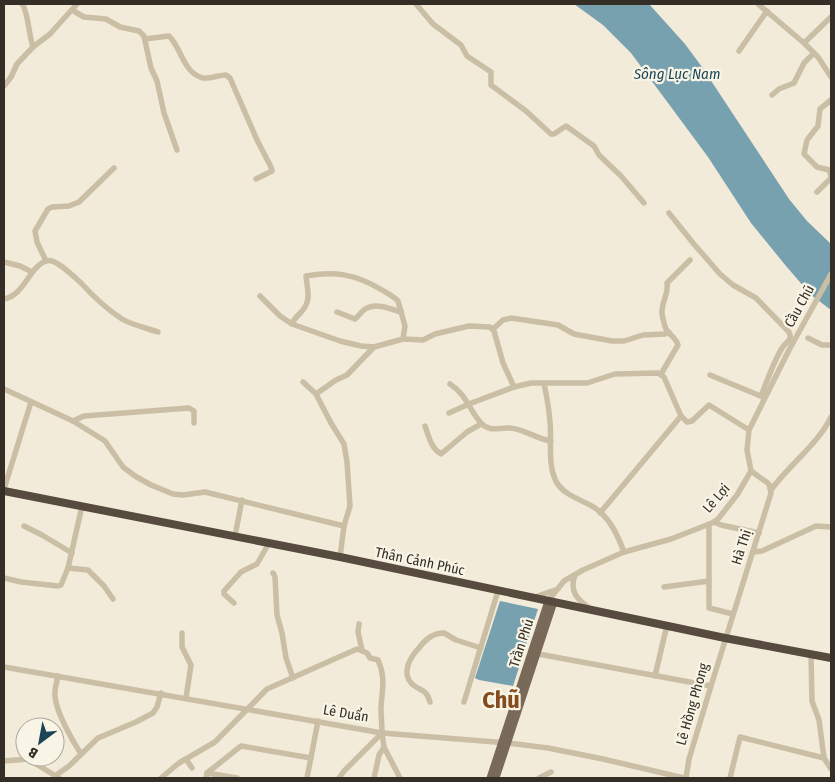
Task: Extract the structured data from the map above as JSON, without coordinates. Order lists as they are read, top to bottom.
{
  "streets": {
    "highway": ["Thân Cảnh Phúc"],
    "main road": ["Trần Phú"],
    "street": [
      "Cầu Chũ",
      "Lê Lợi",
      "Hà Thị",
      "Lê Hồng Phong",
      "Lê Duẩn"
    ]
  },
  "crossings": [
    ["Lê Lợi", "Thân Cảnh Phúc"],
    ["Hà Thị", "Thân Cảnh Phúc"],
    ["Hà Thị", "Lê Hồng Phong"],
    ["Thân Cảnh Phúc", "Trần Phú"],
    ["Thân Cảnh Phúc", "Lê Hồng Phong"],
    ["Trần Phú", "Lê Duẩn"],
    ["Lê Hồng Phong", "Lê Duẩn"]
  ],
  "districts": ["Chũ"],
  "water": ["Sông Lục Nam"],
  "north": "bottom left"
}
